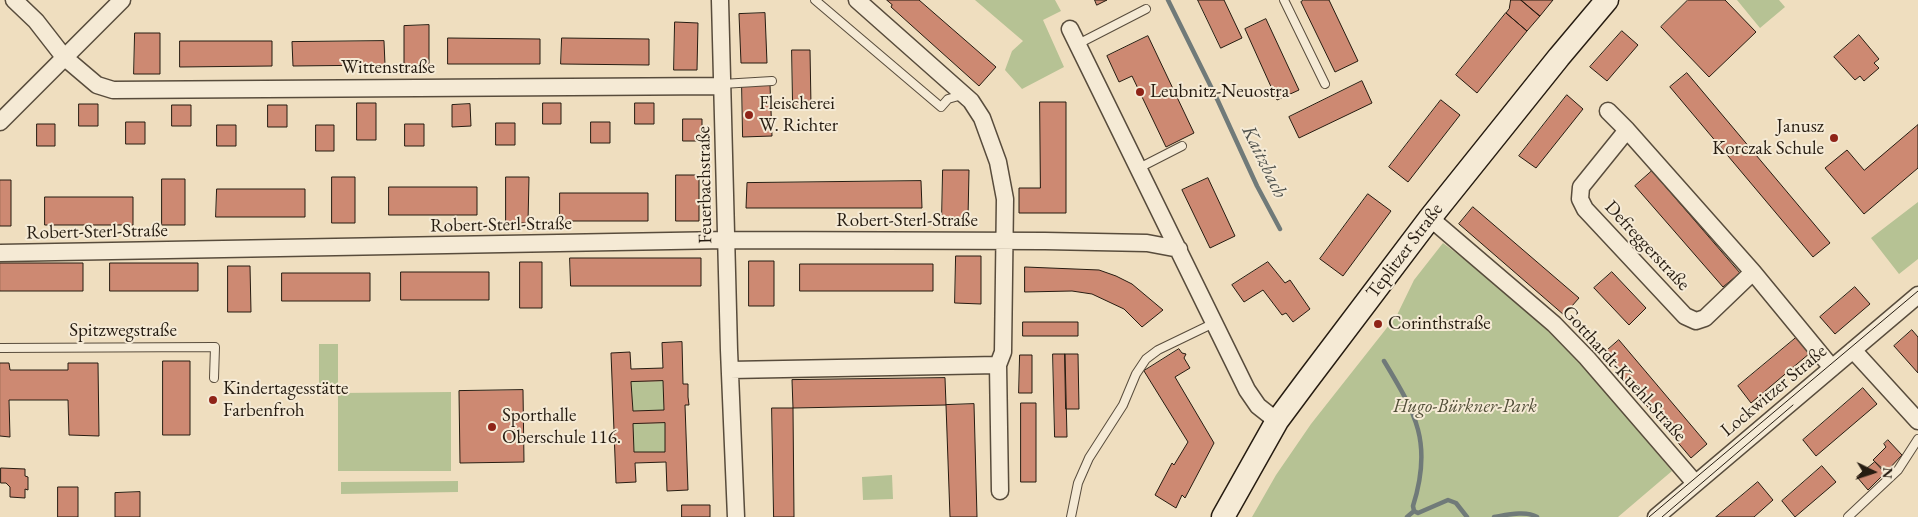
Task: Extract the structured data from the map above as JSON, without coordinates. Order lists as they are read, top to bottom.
{
  "streets": {
    "main road": ["Teplitzer Straße"],
    "street": [
      "Wittenstraße",
      "Feuerbachstraße",
      "Robert-Sterl-Straße",
      "Defreggerstraße",
      "Gotthardt-Kuehl-Straße",
      "Lockwitzer Straße"
    ],
    "lane": ["Spitzwegstraße"]
  },
  "crossings": [
    ["Wittenstraße", "Feuerbachstraße"],
    ["Feuerbachstraße", "Robert-Sterl-Straße"],
    ["Teplitzer Straße", "Gotthardt-Kuehl-Straße"],
    ["Gotthardt-Kuehl-Straße", "Lockwitzer Straße"]
  ],
  "water": ["Kaitzbach"],
  "parks": ["Hugo-Bürkner-Park"],
  "places": [
    "Leubnitz-Neuostra",
    "Fleischerei W. Richter",
    "Janusz Korczak Schule",
    "Corinthstraße",
    "Kindertagesstätte Farbenfroh",
    "Sporthalle Oberschule 116."
  ],
  "north": "right"
}
